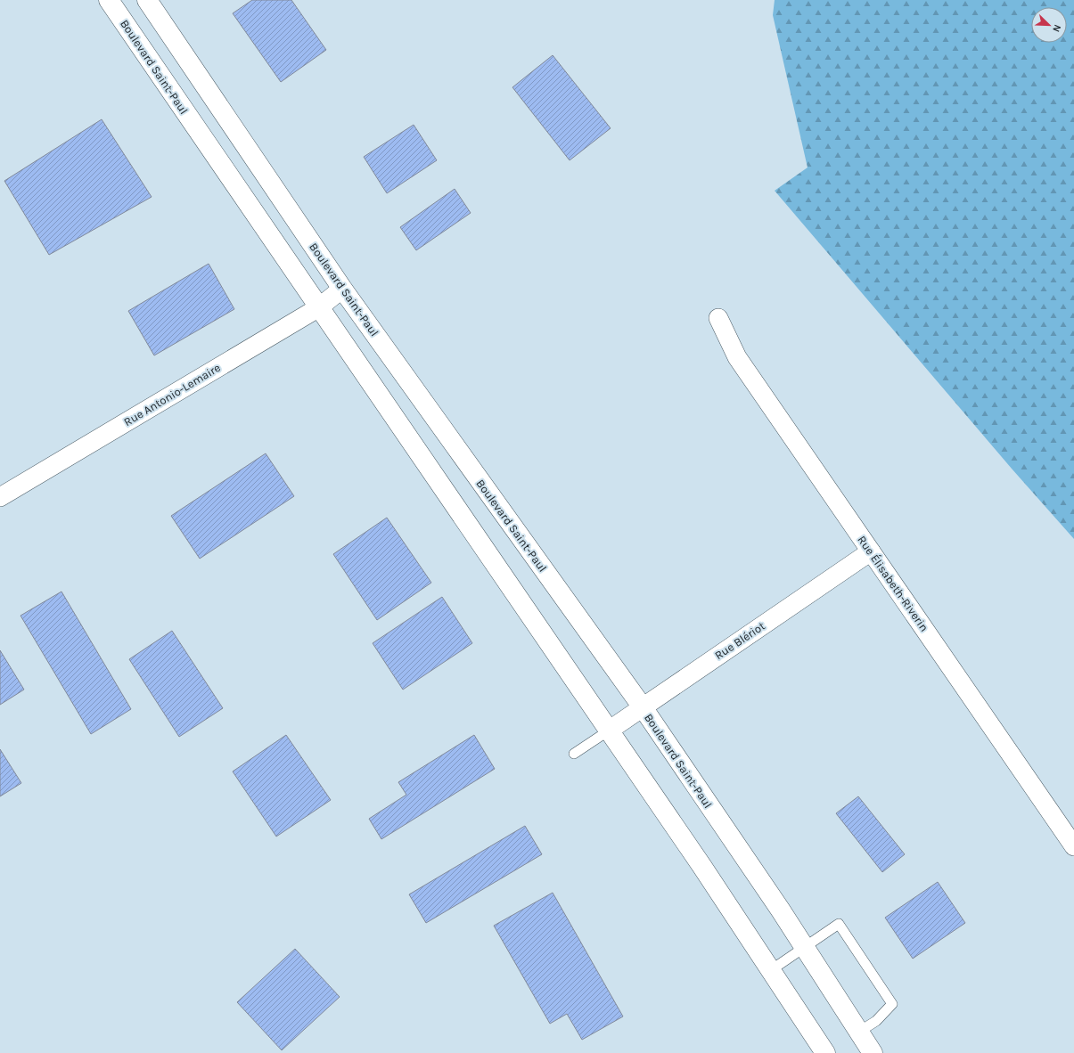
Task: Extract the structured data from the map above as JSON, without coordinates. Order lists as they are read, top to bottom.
{
  "streets": {
    "main road": ["Boulevard Saint-Paul"],
    "street": ["Rue Antonio-Lemaire", "Rue Élisabeth-Riverin", "Rue Blériot"]
  },
  "crossings": [
    ["Boulevard Saint-Paul", "Rue Antonio-Lemaire"],
    ["Boulevard Saint-Paul", "Rue Blériot"],
    ["Rue Élisabeth-Riverin", "Rue Blériot"]
  ],
  "north": "bottom right"
}
